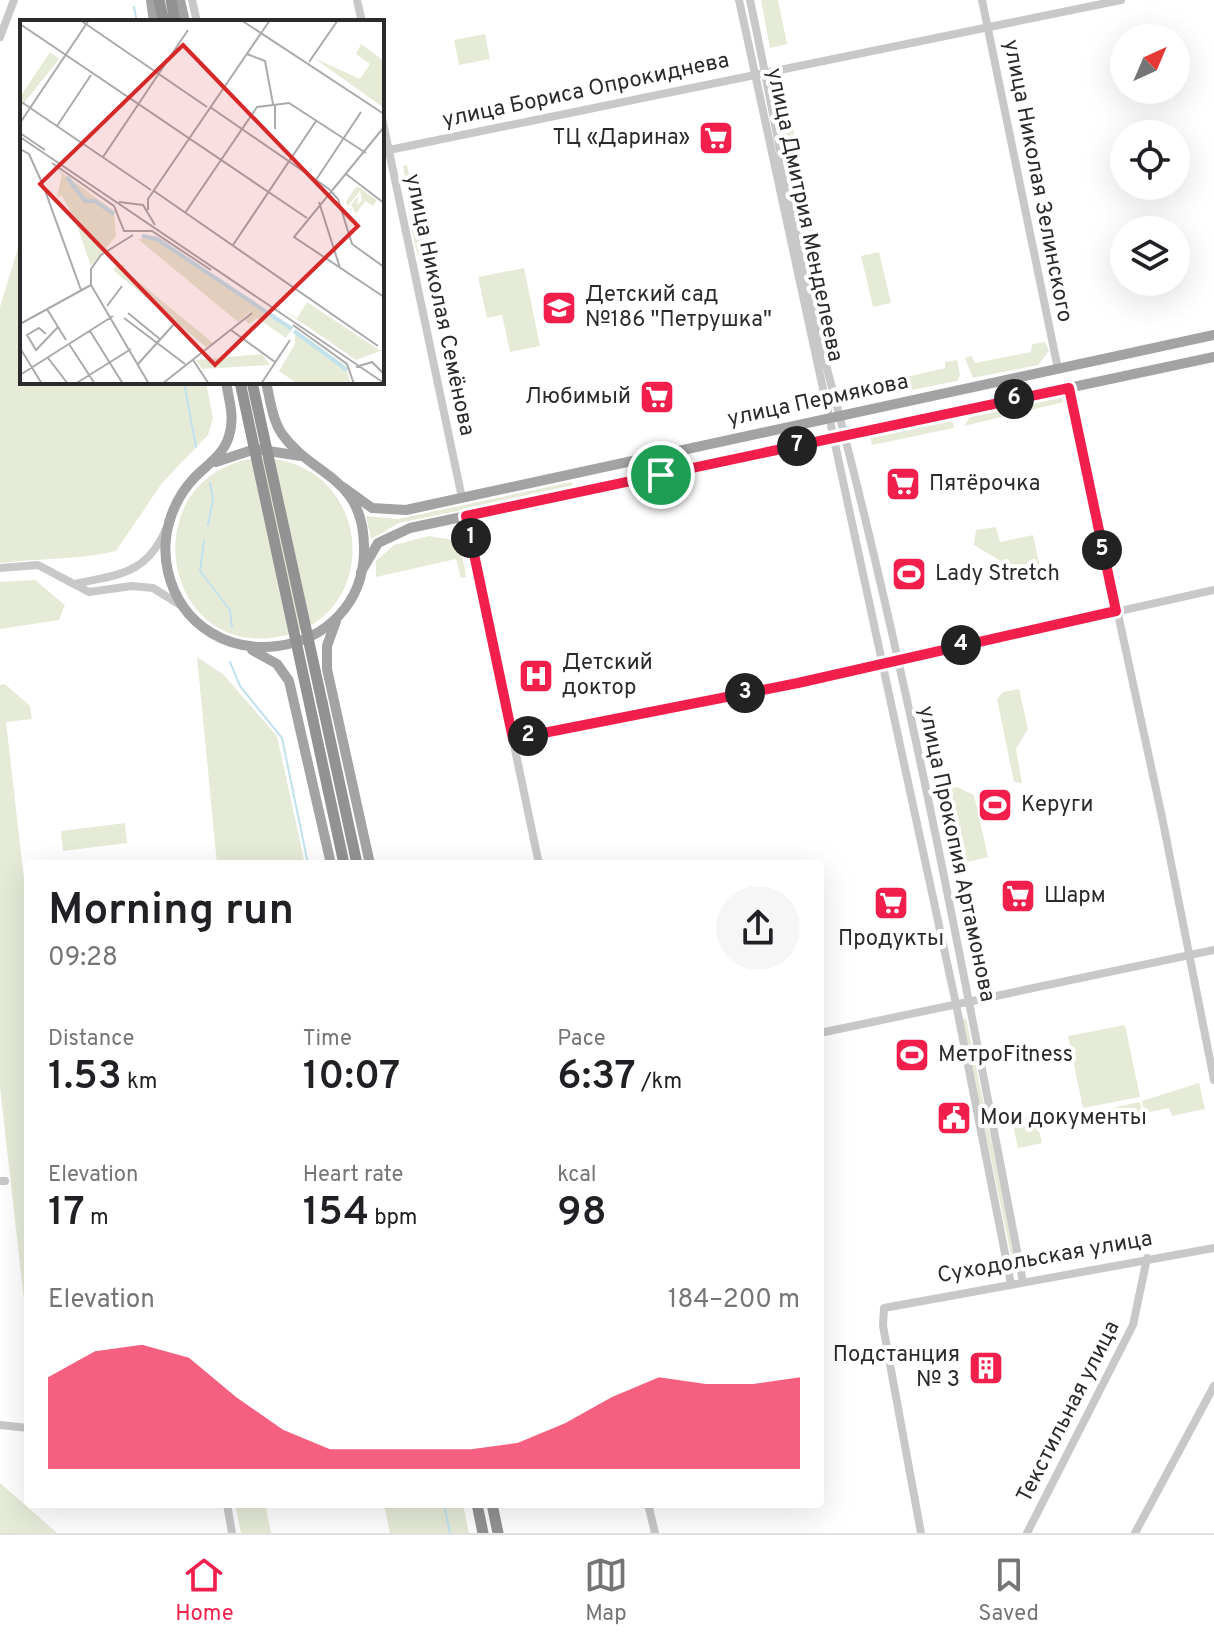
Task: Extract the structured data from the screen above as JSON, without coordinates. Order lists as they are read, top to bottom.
{
  "streets": {
    "main road": ["улица Пермякова"],
    "street": [
      "улица Бориса Опрокиднева",
      "улица Николая Зелинского",
      "улица Дмитрия Менделеева",
      "улица Николая Семёнова",
      "улица Прокопия Артамонова",
      "Суходольская улица",
      "Текстильная улица"
    ]
  },
  "crossings": [
    ["улица Бориса Опрокиднева", "улица Николая Зелинского"],
    ["улица Бориса Опрокиднева", "улица Дмитрия Менделеева"],
    ["улица Бориса Опрокиднева", "улица Николая Семёнова"],
    ["улица Николая Зелинского", "улица Пермякова"],
    ["улица Дмитрия Менделеева", "улица Пермякова"],
    ["улица Дмитрия Менделеева", "улица Прокопия Артамонова"],
    ["улица Николая Семёнова", "улица Пермякова"],
    ["улица Пермякова", "улица Прокопия Артамонова"],
    ["улица Прокопия Артамонова", "Суходольская улица"],
    ["Суходольская улица", "Текстильная улица"]
  ],
  "places": {
    "supermarket": [
      "ТЦ «Дарина»",
      "Любимый",
      "Пятёрочка",
      "Шарм",
      "Продукты"
    ],
    "school or university": ["Детский сад №186 \"Петрушка\""],
    "sports": ["Lady Stretch", "Керуги", "МетроFitness"],
    "hospital": ["Детский доктор"],
    "public building": ["Мои документы"],
    "building": ["Подстанция № 3"]
  },
  "north": "top right",
  "page": {
    "pins": [
      "6",
      "7",
      "1",
      "5",
      "4",
      "3",
      "2"
    ],
    "heading": ["Morning run", "09:28"],
    "stats": [
      ["Distance", "1.53 km"],
      ["Time", "10:07"],
      ["Pace", "6:37 /km"],
      ["Elevation", "17 m"],
      ["Heart rate", "154 bpm"],
      ["kcal", "98"]
    ],
    "chart": ["Elevation", "184–200 m"],
    "tabs": ["Home", "Map", "Saved"]
  }
}
